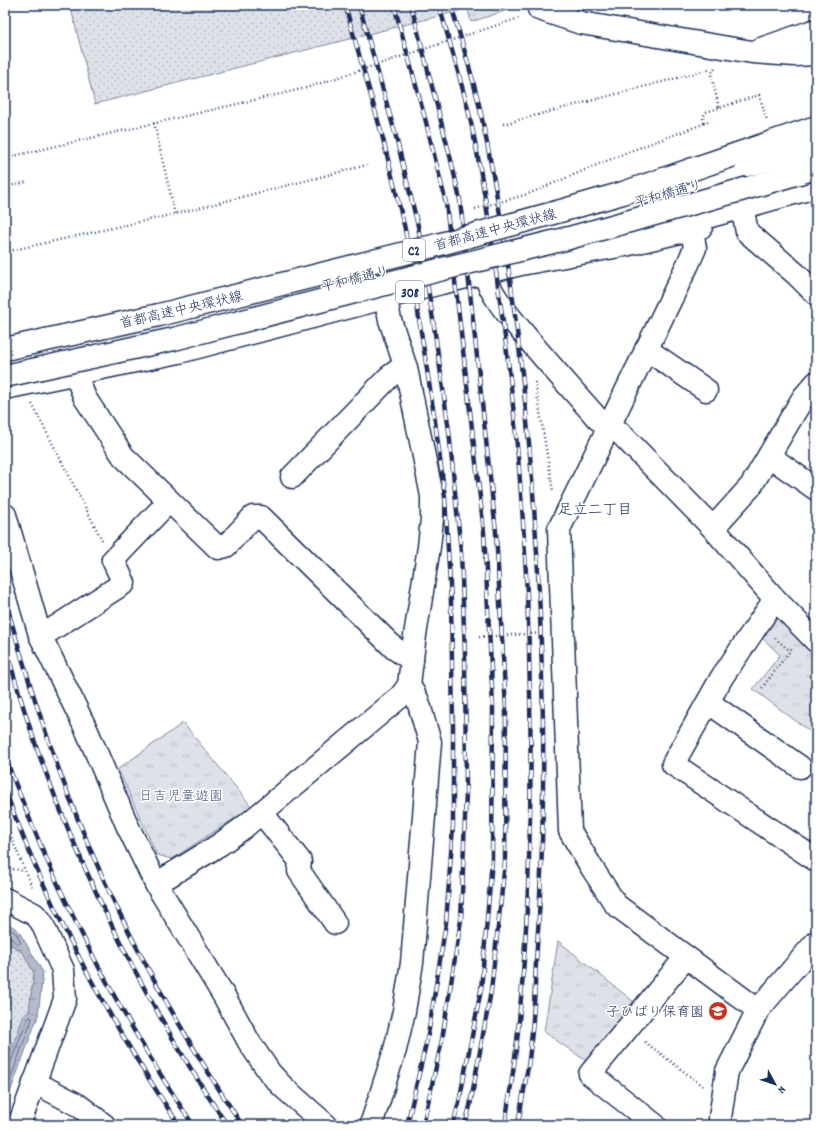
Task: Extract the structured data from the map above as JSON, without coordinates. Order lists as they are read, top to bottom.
{
  "streets": {
    "main road": [
      "平和橋通り",
      "首都高速中央環状線",
      "C2",
      "308"
    ]
  },
  "districts": ["足立二丁目"],
  "parks": ["日吉児童遊園"],
  "places": {
    "school or university": ["子ひばり保育園"]
  },
  "north": "bottom right"
}
